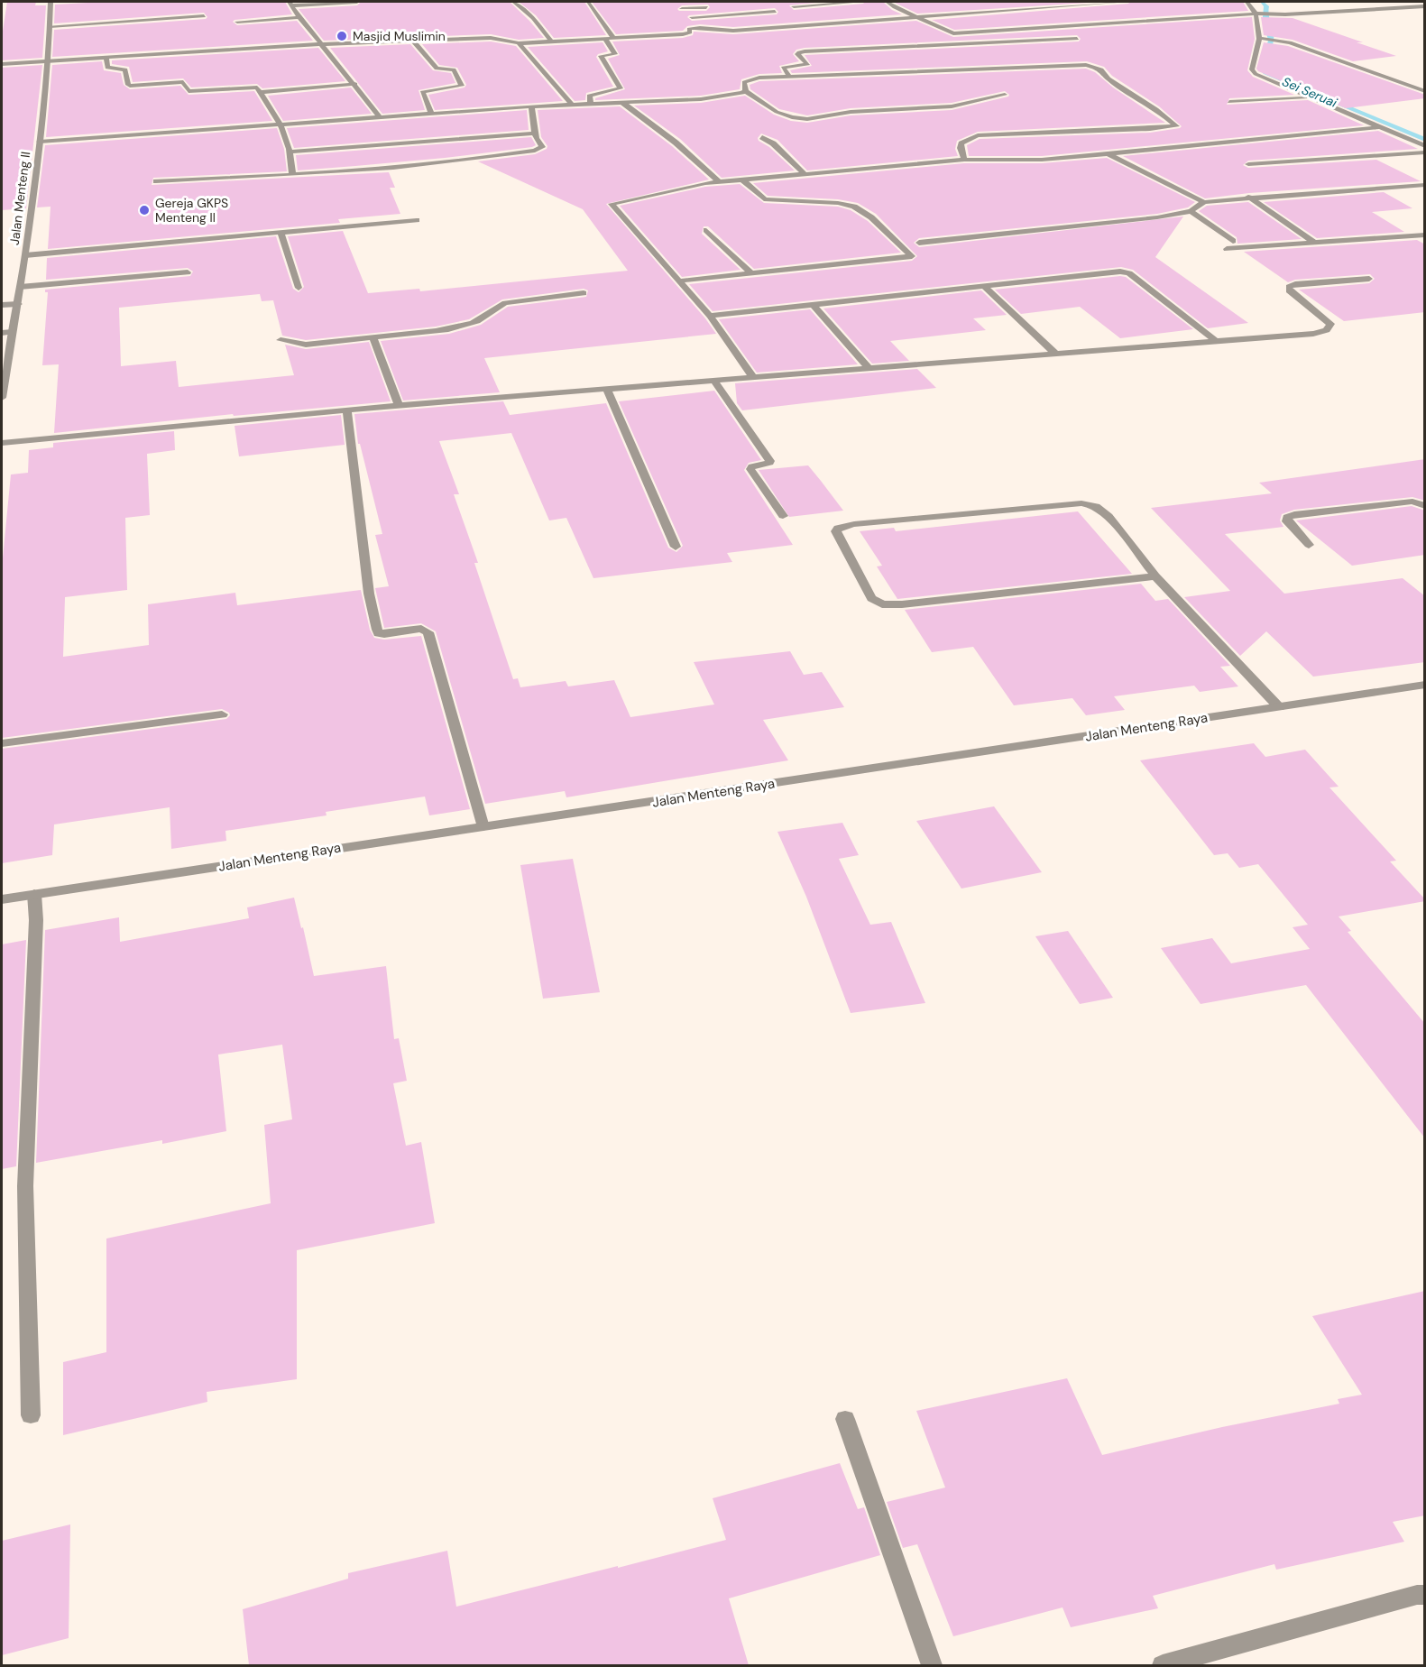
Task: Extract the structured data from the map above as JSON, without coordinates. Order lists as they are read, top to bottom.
{
  "streets": {
    "street": ["Jalan Menteng II", "Jalan Menteng Raya"]
  },
  "water": ["Sei Seruai"],
  "places": ["Masjid Muslimin", "Gereja GKPS Menteng ll"]
}
